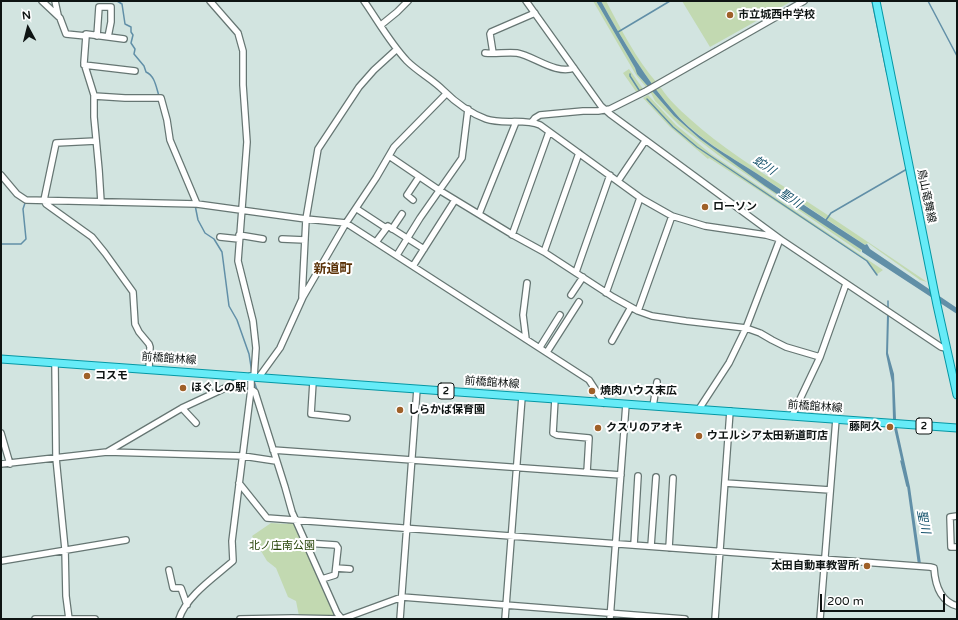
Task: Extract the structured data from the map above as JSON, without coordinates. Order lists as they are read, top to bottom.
{
  "streets": {
    "main road": ["鳥山竜舞線", "前橋館林線", "2"]
  },
  "districts": ["新道町"],
  "water": ["蛇川", "聖川"],
  "parks": ["北ノ庄南公園"],
  "places": [
    "市立城西中学校",
    "ローソン",
    "コスモ",
    "ほぐしの駅",
    "焼肉ハウス末広",
    "しらかば保育園",
    "藤阿久",
    "クスリのアオキ",
    "ウエルシア太田新道町店",
    "太田自動車教習所"
  ],
  "scale_bar": "200 m",
  "north": "top"
}
